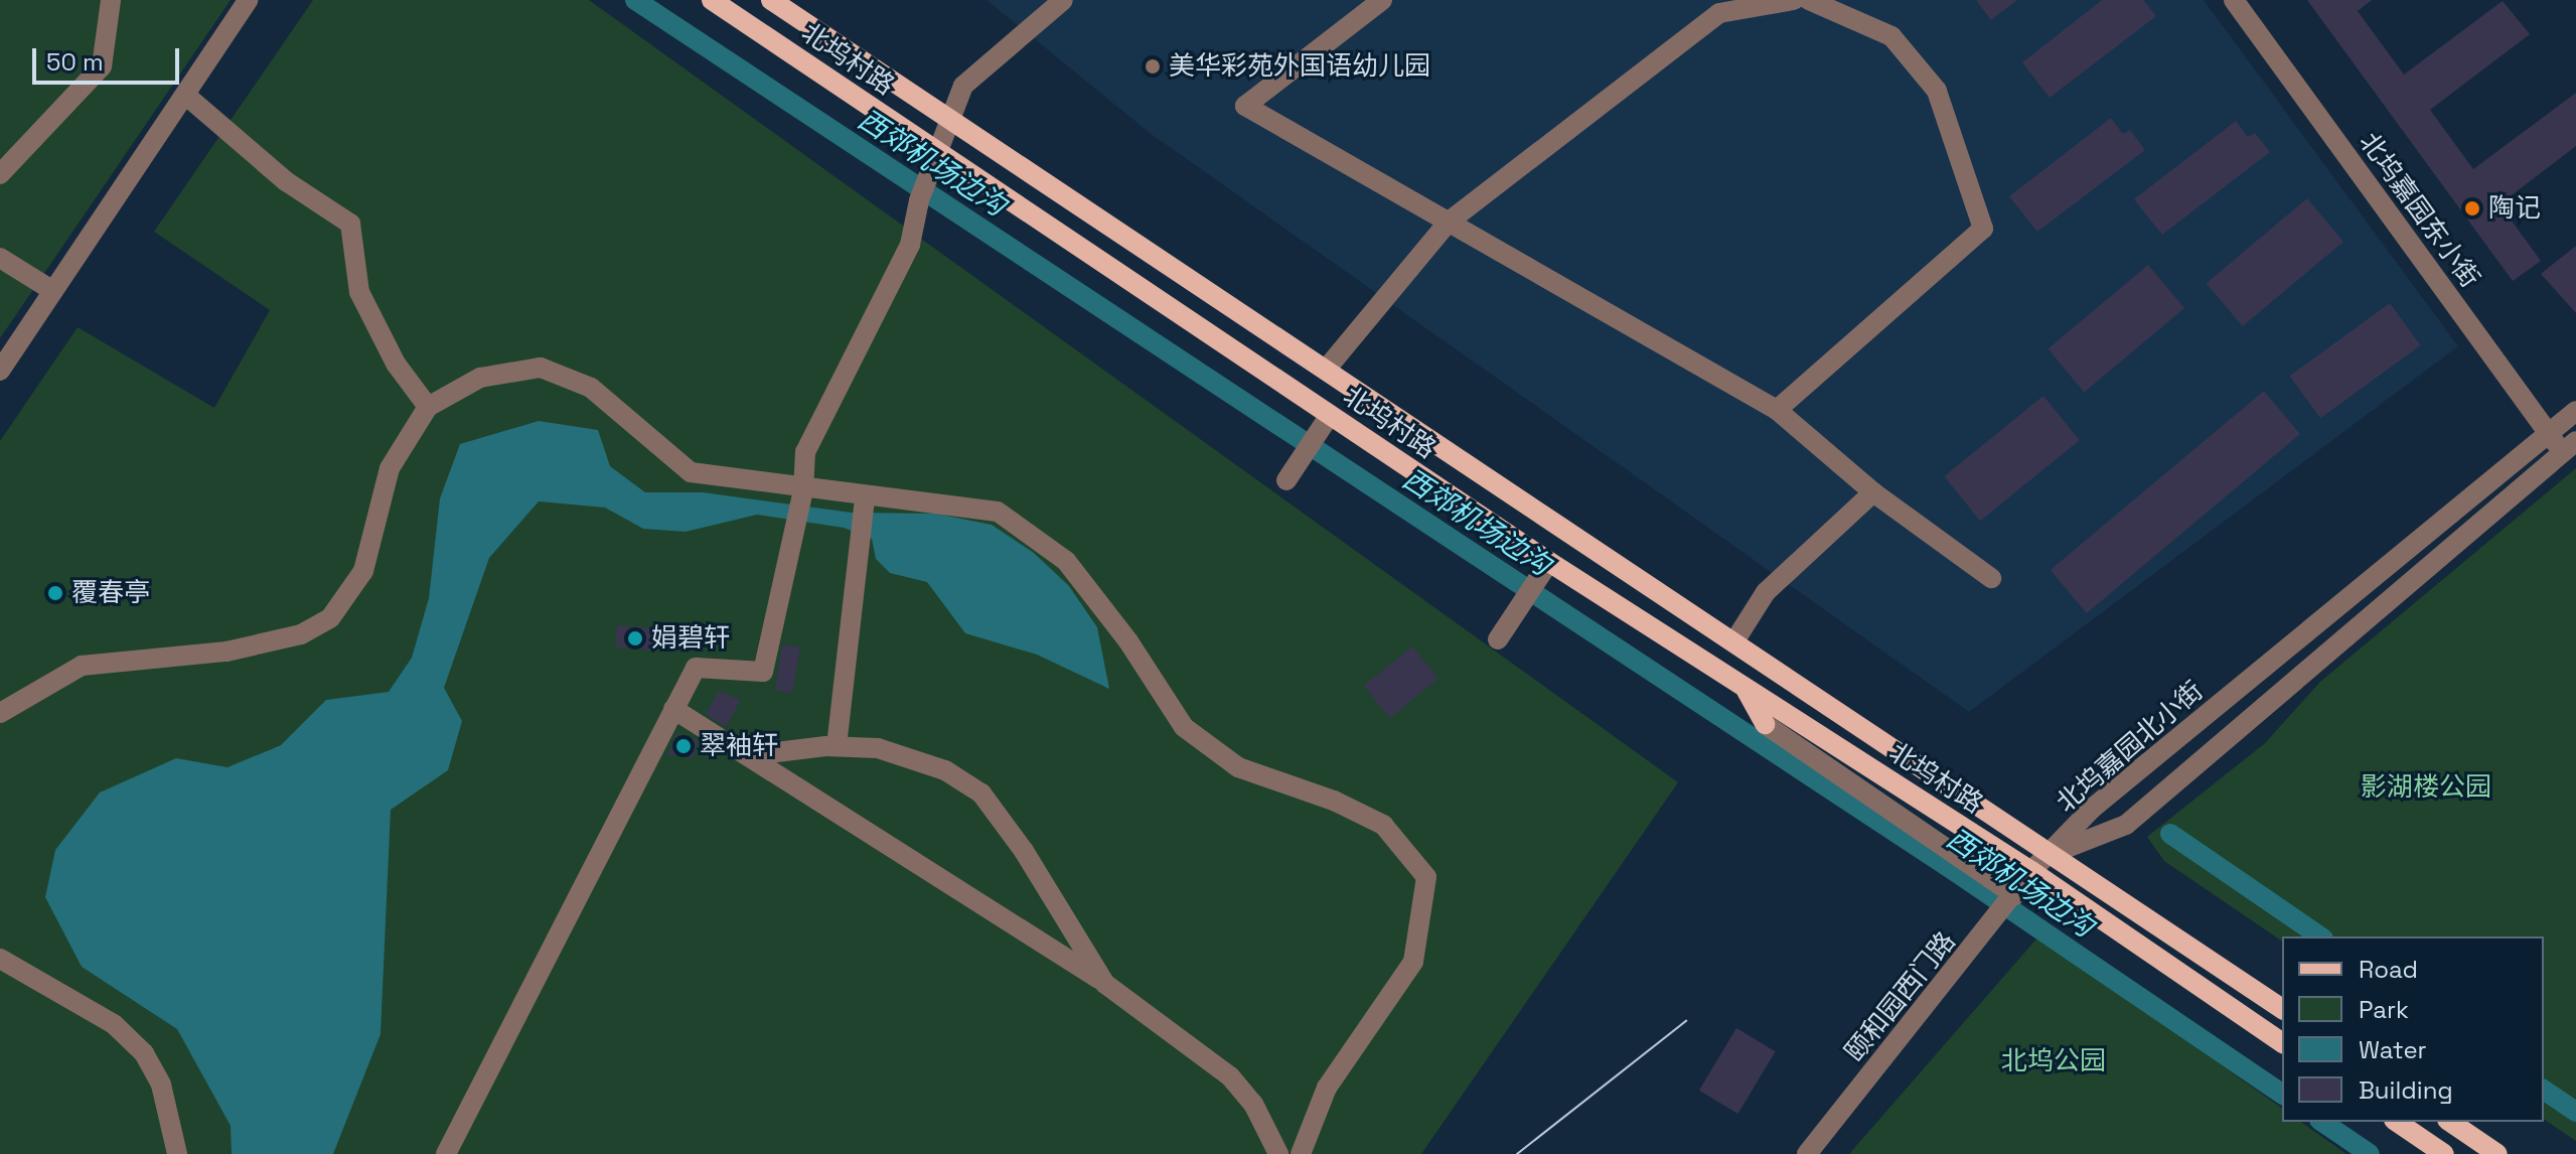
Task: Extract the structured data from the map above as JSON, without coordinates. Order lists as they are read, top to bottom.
{
  "streets": {
    "main road": ["北坞村路"],
    "street": ["北坞嘉园东小街", "北坞嘉园北小街", "颐和园西门路"]
  },
  "crossings": [
    ["北坞村路", "北坞嘉园北小街"],
    ["北坞村路", "颐和园西门路"],
    ["北坞嘉园东小街", "北坞嘉园北小街"],
    ["北坞嘉园北小街", "颐和园西门路"]
  ],
  "water": ["西郊机场边沟"],
  "parks": ["影湖楼公园", "北坞公园"],
  "places": [
    "美华彩苑外国语幼儿园",
    "陶记",
    "覆春亭",
    "娟碧轩",
    "翠袖轩"
  ],
  "legend": [
    "Road",
    "Park",
    "Water",
    "Building"
  ],
  "scale_bar": "50 m"
}
